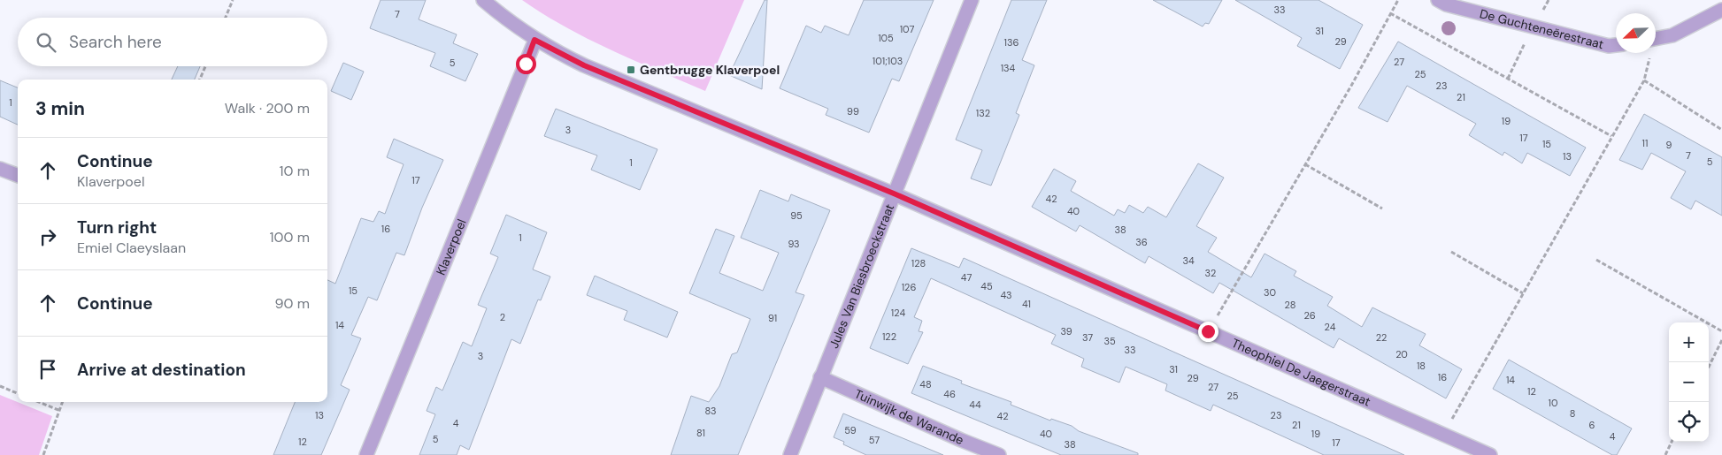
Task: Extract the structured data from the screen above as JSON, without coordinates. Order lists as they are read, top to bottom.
{
  "streets": {
    "street": [
      "De Guchteneërestraat",
      "Klaverpoel",
      "Jules Van Biesbroeckstraat",
      "Theophiel De Jaegerstraat",
      "Tuinwijk de Warande"
    ]
  },
  "crossings": [
    ["Klaverpoel", "Theophiel De Jaegerstraat"],
    ["Jules Van Biesbroeckstraat", "Theophiel De Jaegerstraat"],
    ["Jules Van Biesbroeckstraat", "Tuinwijk de Warande"]
  ],
  "places": {
    "transit": ["Gentbrugge Klaverpoel"]
  },
  "house_numbers": [
    "33",
    "7",
    "107",
    "31",
    "105",
    "29",
    "136",
    "101;103",
    "27",
    "5",
    "134",
    "25",
    "23",
    "21",
    "1",
    "99",
    "132",
    "19",
    "3",
    "17",
    "11",
    "15",
    "9",
    "7",
    "13",
    "5",
    "1",
    "17",
    "42",
    "40",
    "95",
    "16",
    "38",
    "1",
    "36",
    "93",
    "34",
    "128",
    "32",
    "47",
    "45",
    "126",
    "15",
    "30",
    "43",
    "41",
    "28",
    "124",
    "26",
    "2",
    "91",
    "14",
    "24",
    "39",
    "122",
    "37",
    "22",
    "35",
    "33",
    "20",
    "3",
    "18",
    "31",
    "16",
    "29",
    "14",
    "48",
    "27",
    "12",
    "46",
    "25",
    "10",
    "44",
    "83",
    "8",
    "13",
    "23",
    "42",
    "4",
    "21",
    "6",
    "59",
    "81",
    "40",
    "19",
    "4",
    "5",
    "57",
    "12",
    "17",
    "38"
  ],
  "north": "bottom left",
  "page": {
    "search": "Search here",
    "heading": ["3 min", "Walk · 200 m"],
    "list": [
      ["Continue", "Klaverpoel", "10 m"],
      ["Turn right", "Emiel Claeyslaan", "100 m"],
      ["Continue", "90 m"],
      "Arrive at destination"
    ],
    "map_buttons": ["+", "−"]
  }
}
